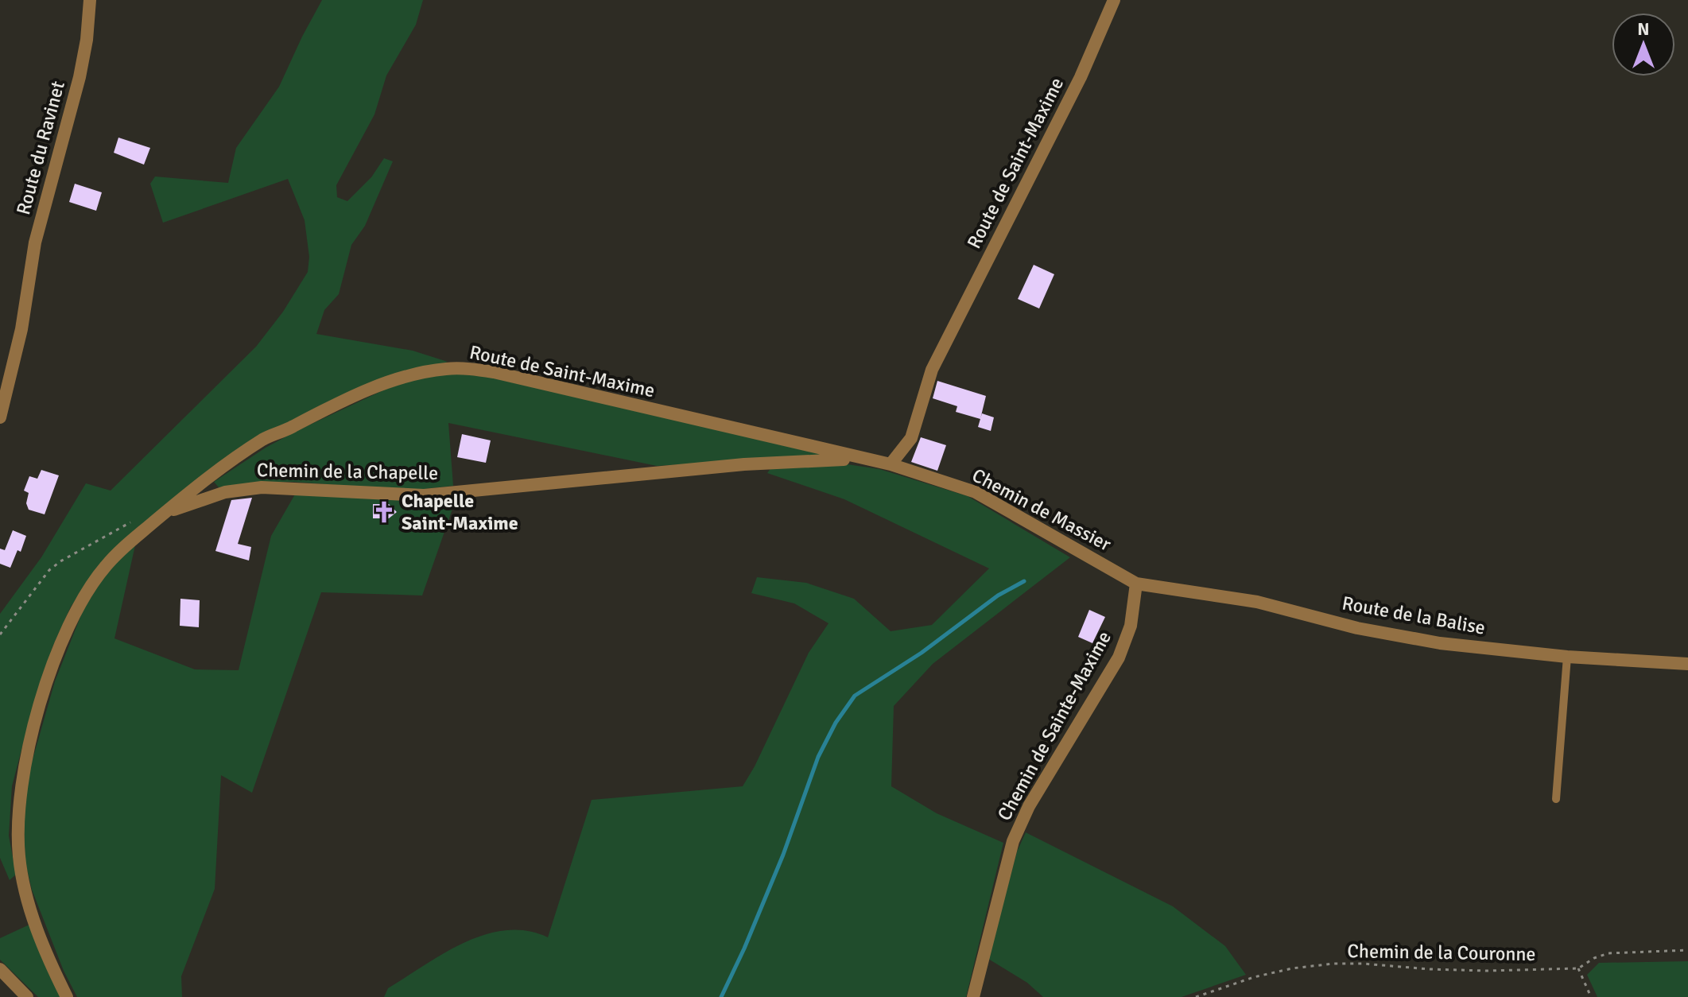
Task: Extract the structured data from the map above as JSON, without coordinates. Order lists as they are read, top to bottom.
{
  "streets": {
    "street": [
      "Route du Ravinet",
      "Route de Saint-Maxime",
      "Chemin de la Chapelle",
      "Chemin de Massier",
      "Route de la Balise",
      "Chemin de Sainte-Maxime"
    ],
    "path": ["Chemin de la Couronne"]
  },
  "crossings": [
    ["Route de Saint-Maxime", "Chemin de la Chapelle"],
    ["Route de Saint-Maxime", "Chemin de Massier"],
    ["Chemin de Massier", "Route de la Balise"],
    ["Chemin de Massier", "Chemin de Sainte-Maxime"],
    ["Route de la Balise", "Chemin de Sainte-Maxime"]
  ],
  "places": {
    "church": ["Chapelle Saint-Maxime"]
  },
  "north": "top"
}
